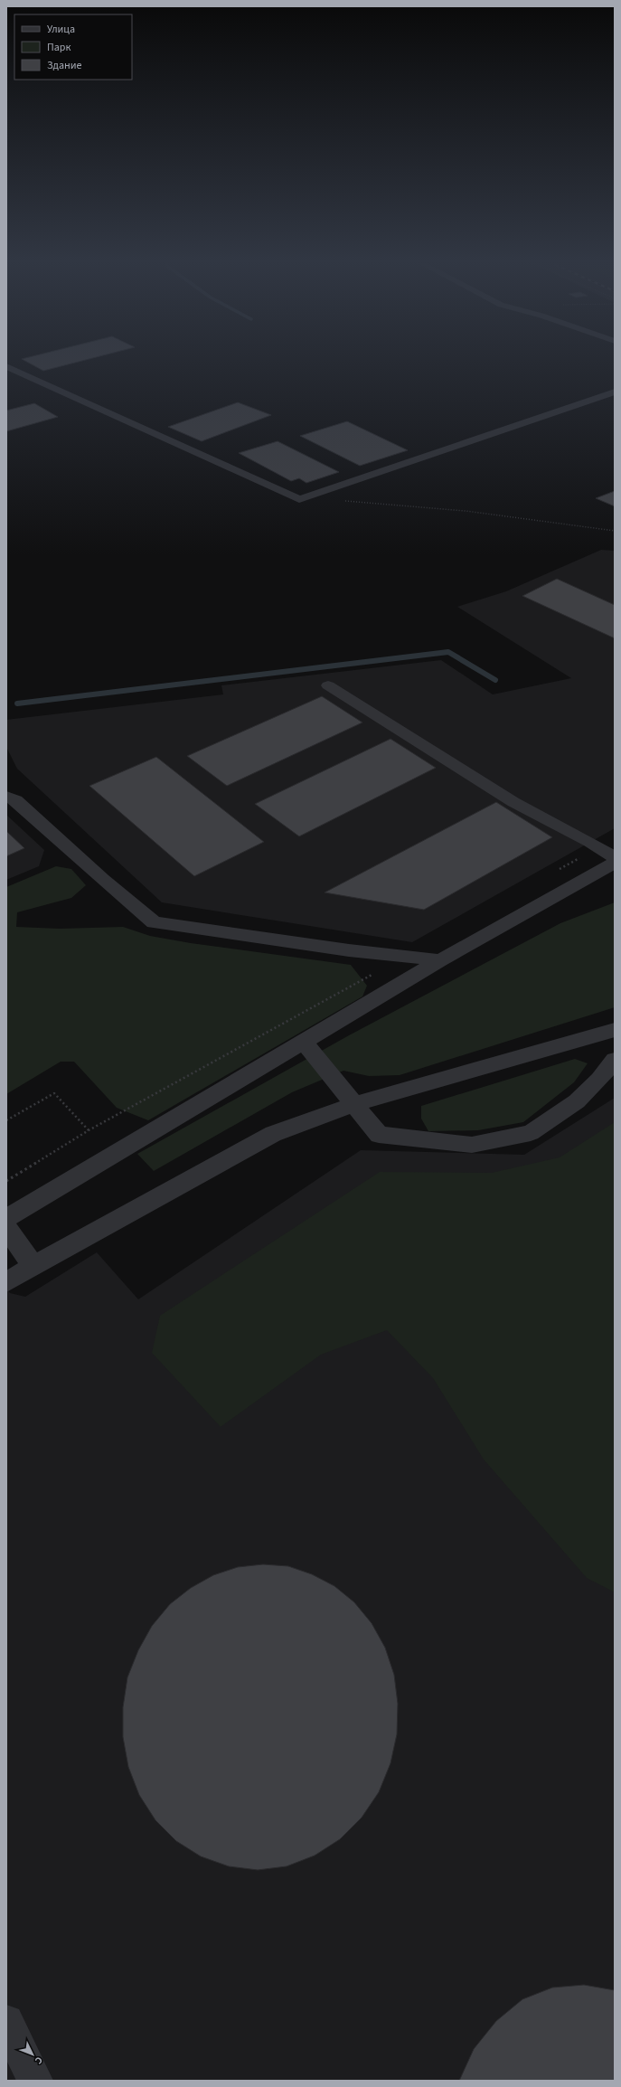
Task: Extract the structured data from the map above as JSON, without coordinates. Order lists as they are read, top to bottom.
{
  "legend": ["Улица", "Парк", "Здание"],
  "north": "bottom right"
}
